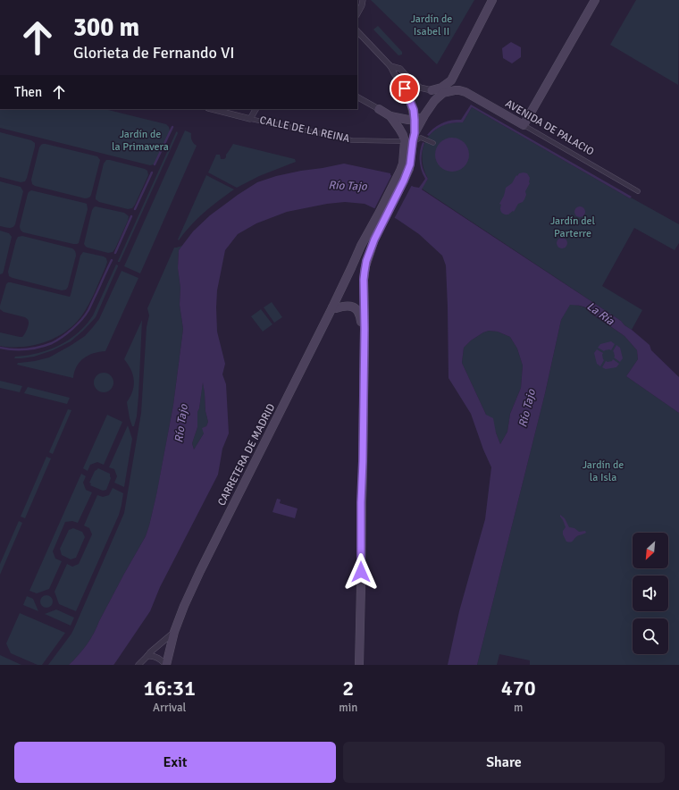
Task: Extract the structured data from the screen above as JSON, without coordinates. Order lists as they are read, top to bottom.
{
  "streets": {
    "main road": ["AVENIDA DE PALACIO", "CARRETERA DE MADRID"],
    "street": ["CALLE DE LA REINA"]
  },
  "water": ["Río Tajo", "La Ría"],
  "parks": [
    "Jardín de Isabel II",
    "Jardín de la Primavera",
    "Jardín del Parterre",
    "Jardín de la Isla"
  ],
  "north": "bottom left",
  "page": {
    "turn": ["300 m", "Glorieta de Fernando VI"],
    "then": "Then",
    "eta": [
      "16:31",
      "Arrival",
      "2",
      "min",
      "470",
      "m"
    ],
    "buttons": ["Exit", "Share"]
  }
}
